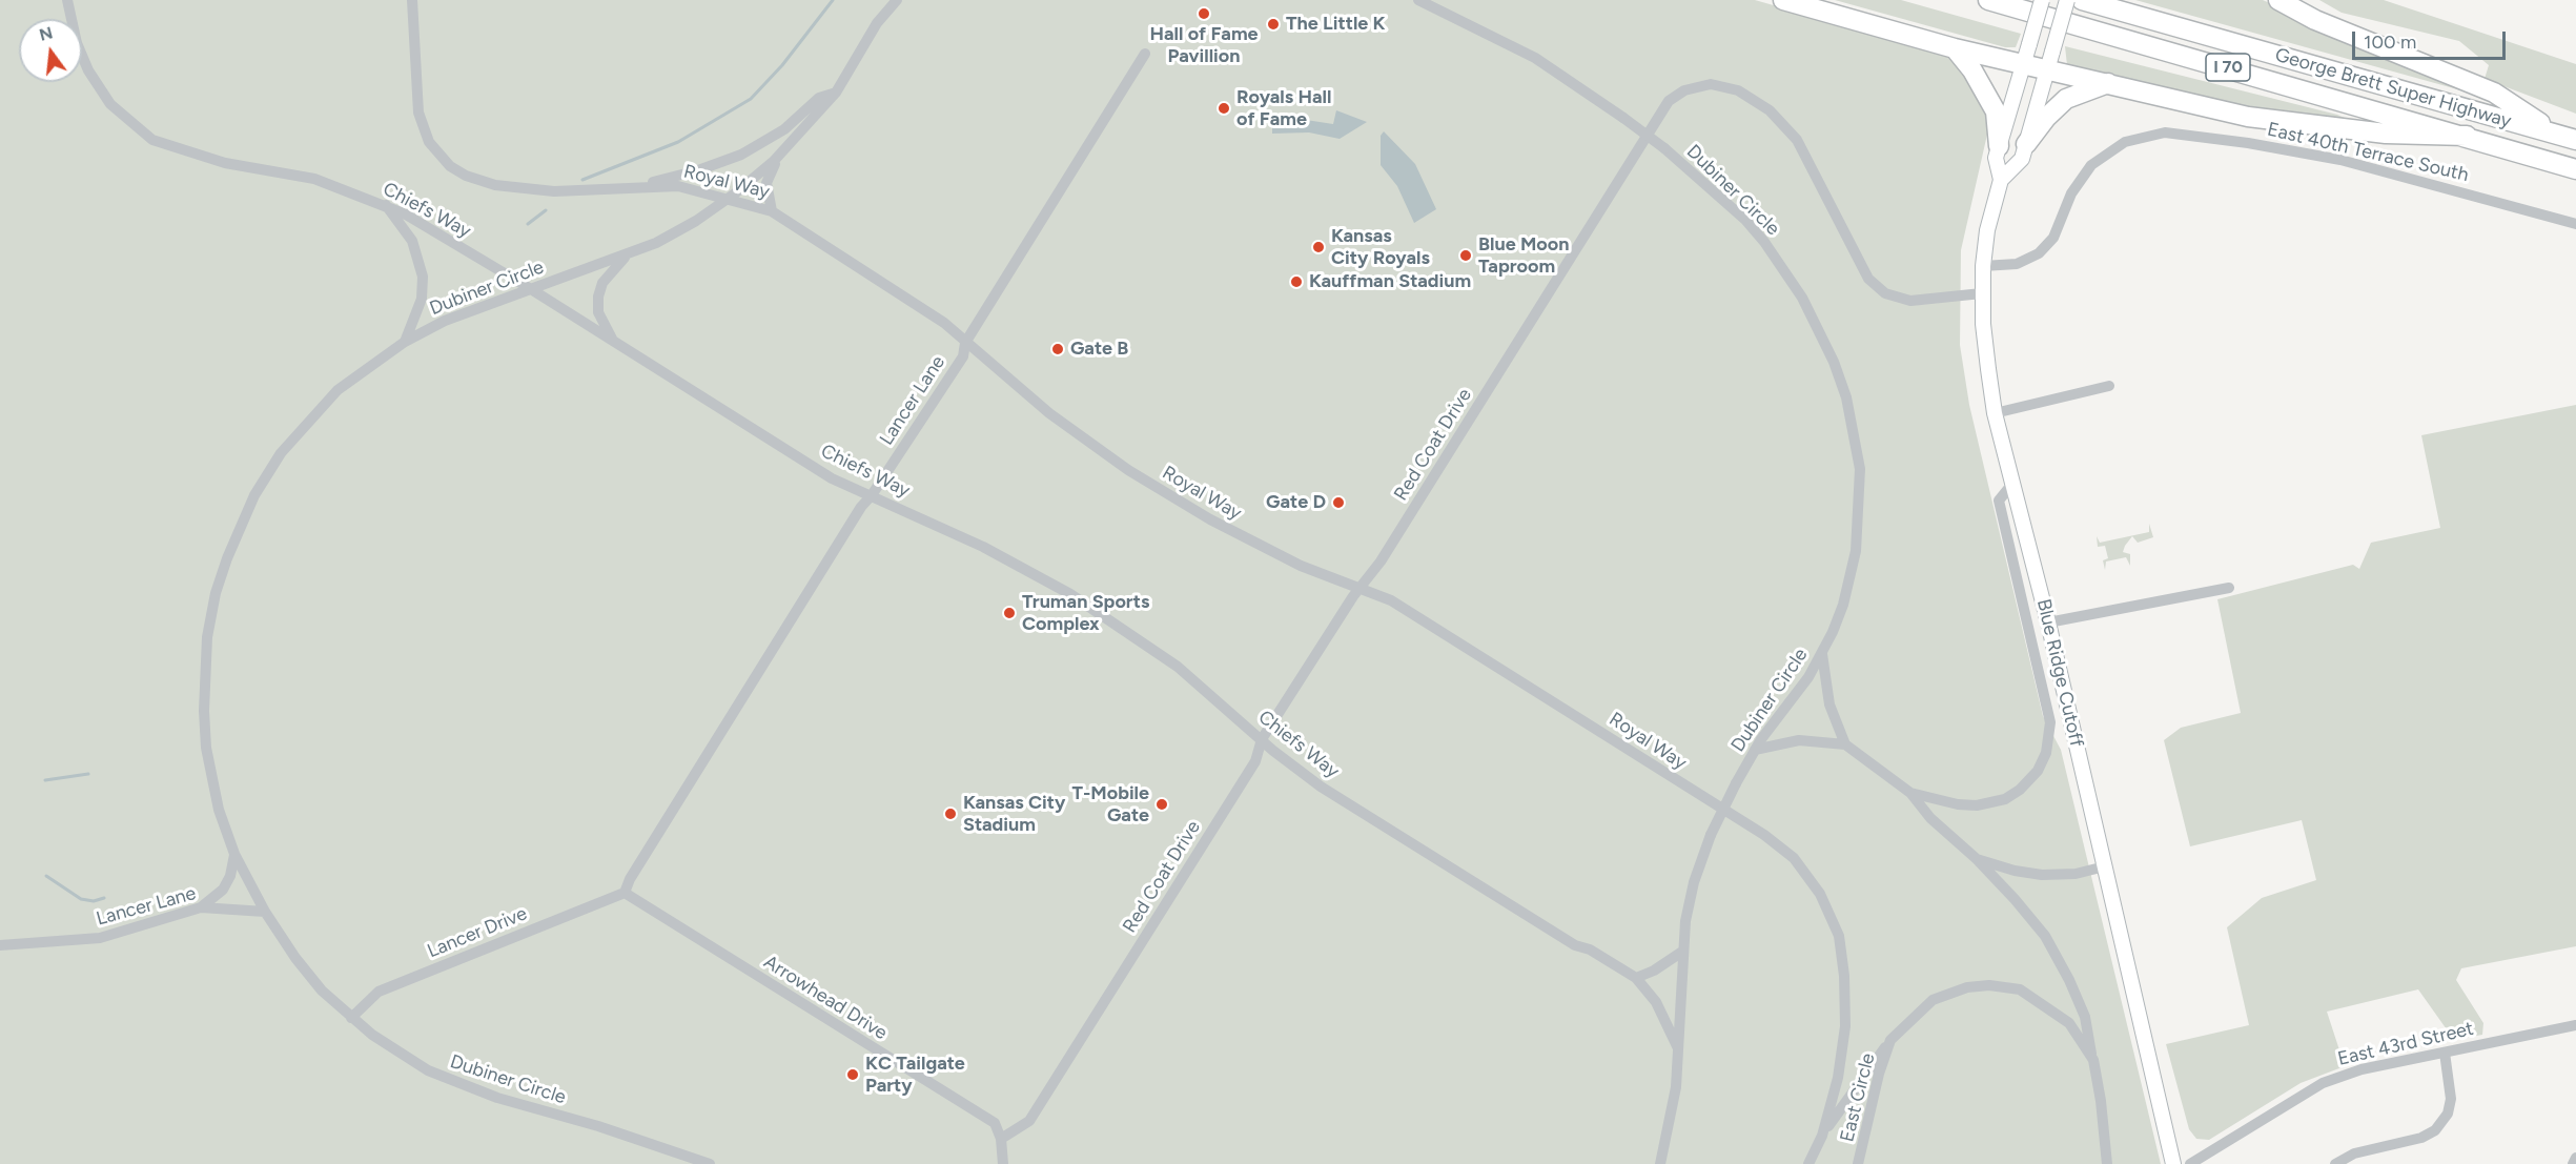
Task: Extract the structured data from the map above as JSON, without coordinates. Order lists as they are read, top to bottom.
{
  "streets": {
    "highway": ["I 70", "George Brett Super Highway"],
    "main road": ["Blue Ridge Cutoff"],
    "street": [
      "East 40th Terrace South",
      "Royal Way",
      "Dubiner Circle",
      "Chiefs Way",
      "Lancer Lane",
      "Red Coat Drive",
      "Lancer Drive",
      "Arrowhead Drive",
      "East 43rd Street",
      "East Circle"
    ]
  },
  "crossings": [
    ["I 70", "George Brett Super Highway"],
    ["East 40th Terrace South", "Blue Ridge Cutoff"],
    ["Royal Way", "Dubiner Circle"],
    ["Royal Way", "Lancer Lane"],
    ["Royal Way", "Red Coat Drive"],
    ["Royal Way", "East Circle"],
    ["Dubiner Circle", "Chiefs Way"],
    ["Dubiner Circle", "Lancer Lane"],
    ["Dubiner Circle", "Lancer Drive"],
    ["Chiefs Way", "Lancer Lane"],
    ["Chiefs Way", "Red Coat Drive"],
    ["Lancer Lane", "Lancer Drive"],
    ["Lancer Lane", "Arrowhead Drive"],
    ["Red Coat Drive", "Blue Ridge Cutoff"],
    ["Red Coat Drive", "Arrowhead Drive"],
    ["Lancer Drive", "Arrowhead Drive"]
  ],
  "places": [
    "Hall of Fame Pavillion",
    "The Little K",
    "Royals Hall of Fame",
    "Kansas City Royals",
    "Blue Moon Taproom",
    "Kauffman Stadium",
    "Gate B",
    "Gate D",
    "Truman Sports Complex",
    "T-Mobile Gate",
    "Kansas City Stadium",
    "KC Tailgate Party"
  ],
  "scale_bar": "100 m",
  "north": "top"
}
